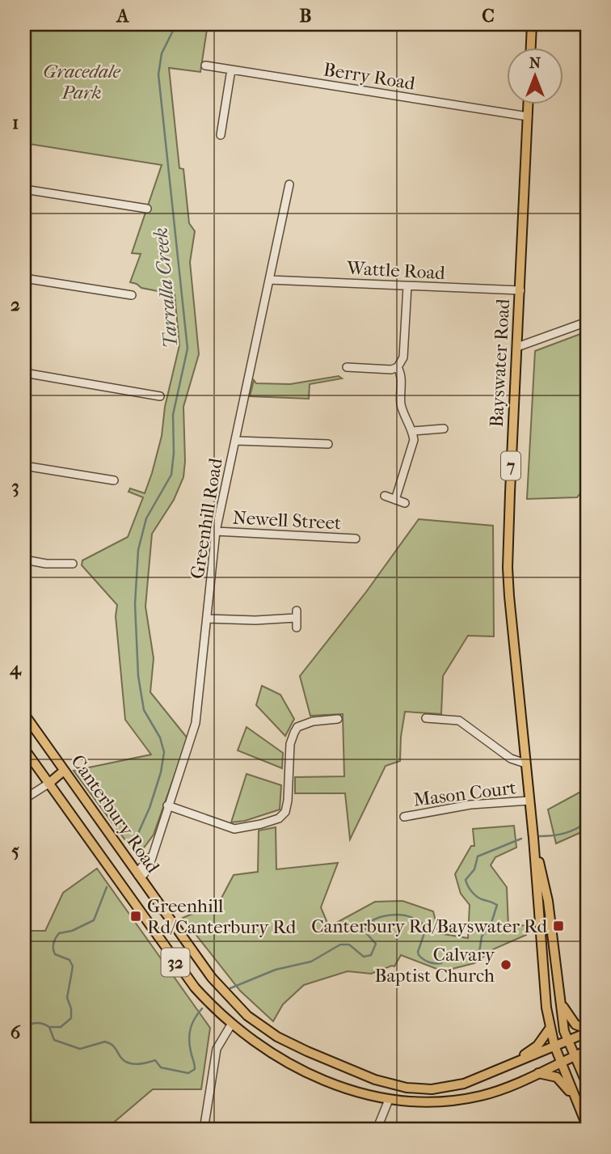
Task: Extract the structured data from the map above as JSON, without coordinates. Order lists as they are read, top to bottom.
{
  "streets": {
    "main road": [
      "Bayswater Road",
      "7",
      "Canterbury Road",
      "32"
    ],
    "street": [
      "Berry Road",
      "Wattle Road",
      "Greenhill Road",
      "Newell Street",
      "Mason Court"
    ]
  },
  "crossings": [
    ["Berry Road", "Bayswater Road"],
    ["Wattle Road", "Bayswater Road"],
    ["Wattle Road", "Greenhill Road"],
    ["Bayswater Road", "Mason Court"],
    ["Bayswater Road", "Canterbury Road"],
    ["Greenhill Road", "Newell Street"],
    ["Greenhill Road", "Canterbury Road"]
  ],
  "water": ["Tarralla Creek"],
  "parks": ["Gracedale Park"],
  "places": {
    "transit": ["Greenhill Rd/Canterbury Rd", "Canterbury Rd/Bayswater Rd"],
    "other": ["Calvary Baptist Church"]
  },
  "north": "top",
  "grid": {
    "columns": ["A", "B", "C"],
    "rows": [
      "1",
      "2",
      "3",
      "4",
      "5",
      "6"
    ]
  }
}
